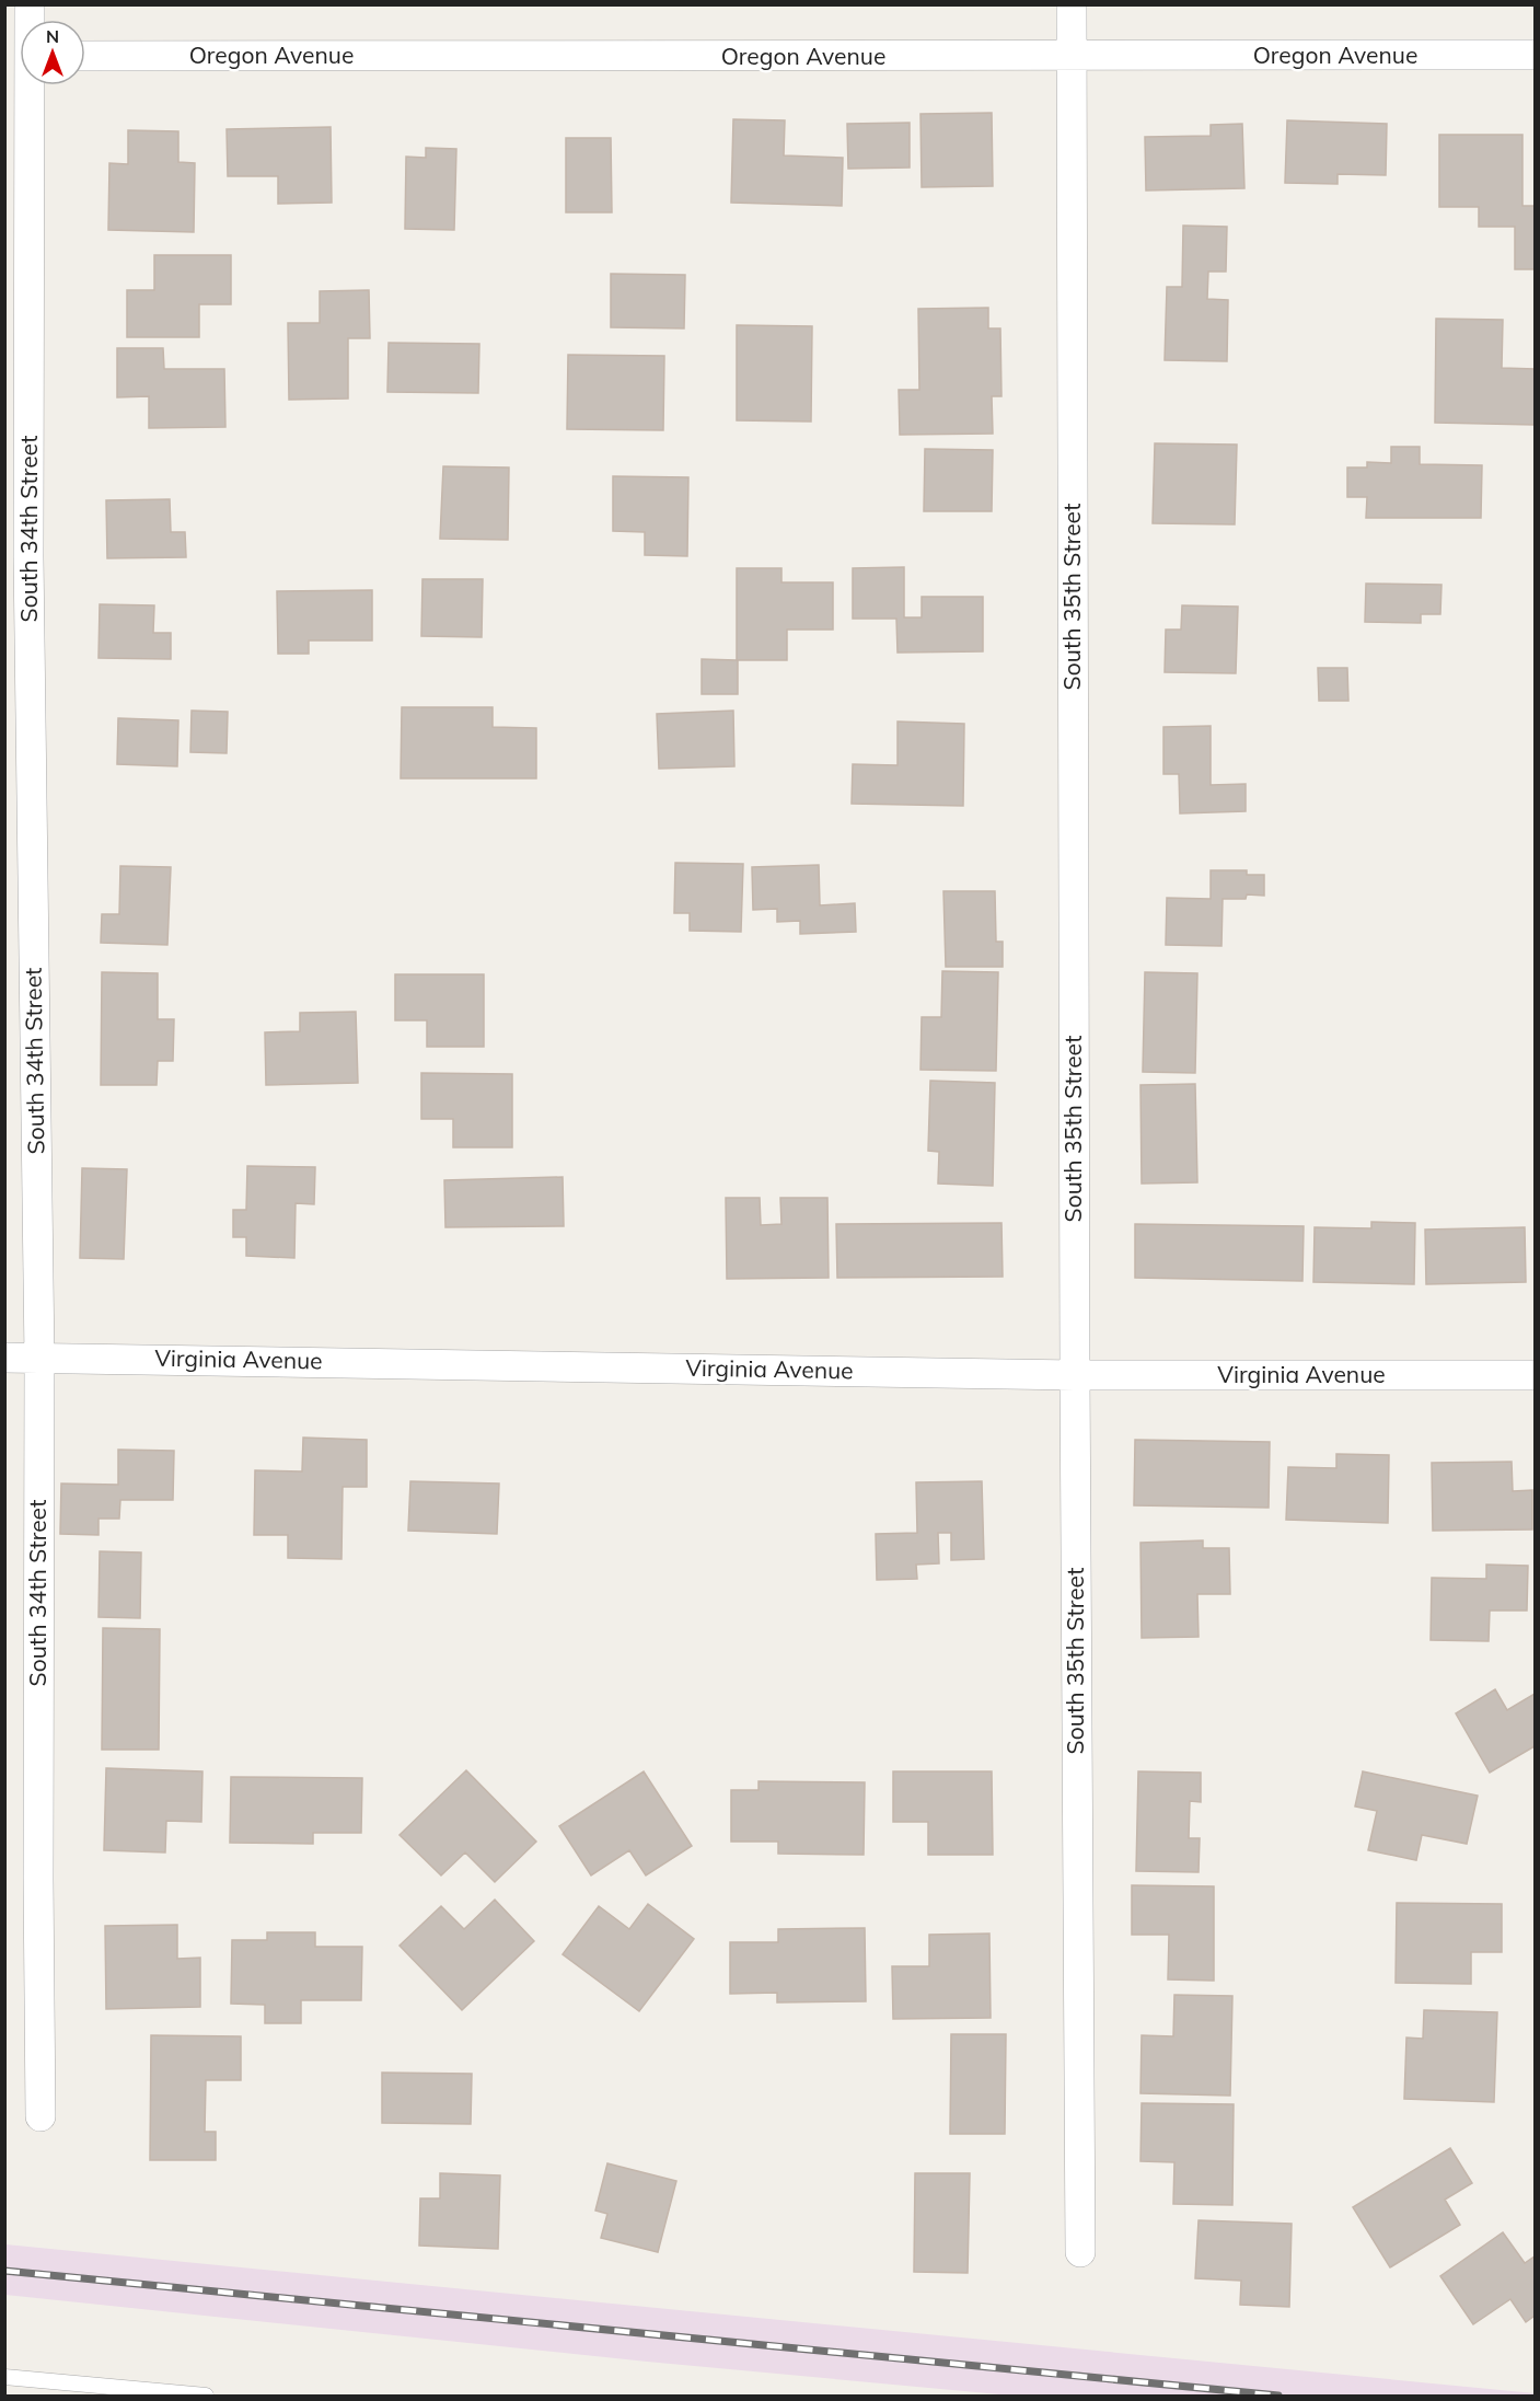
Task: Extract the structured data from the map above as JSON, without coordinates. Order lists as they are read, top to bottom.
{
  "streets": {
    "street": [
      "Oregon Avenue",
      "South 34th Street",
      "South 35th Street",
      "Virginia Avenue"
    ]
  },
  "crossings": [
    ["Oregon Avenue", "South 35th Street"],
    ["South 34th Street", "Virginia Avenue"],
    ["South 35th Street", "Virginia Avenue"]
  ],
  "north": "top"
}
